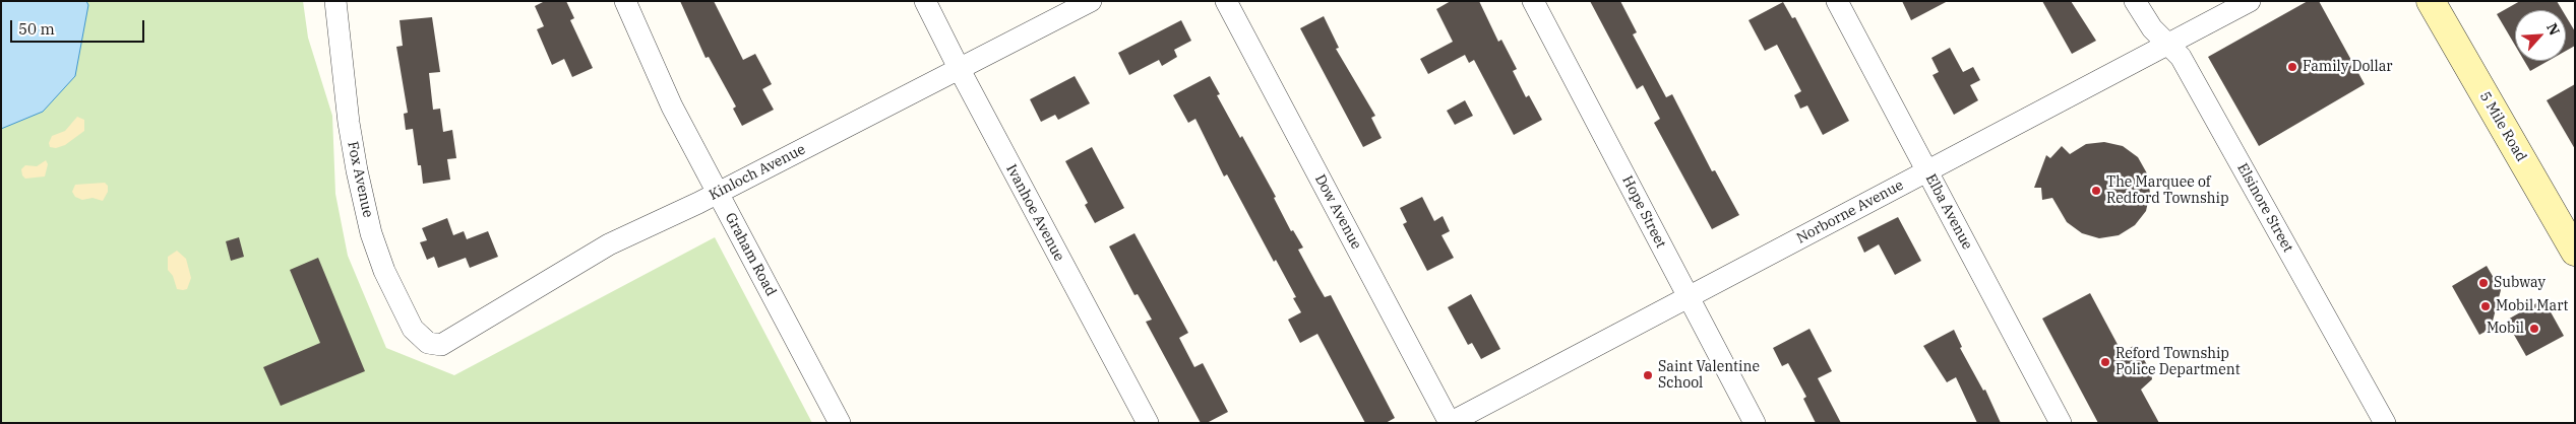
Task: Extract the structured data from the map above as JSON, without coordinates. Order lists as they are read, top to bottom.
{
  "streets": {
    "main road": ["5 Mile Road"],
    "street": [
      "Kinloch Avenue",
      "Fox Avenue",
      "Elsinore Street",
      "Dow Avenue",
      "Hope Street",
      "Norborne Avenue",
      "Elba Avenue",
      "Ivanhoe Avenue",
      "Graham Road"
    ]
  },
  "crossings": [
    ["Kinloch Avenue", "Fox Avenue"],
    ["Kinloch Avenue", "Ivanhoe Avenue"],
    ["Kinloch Avenue", "Graham Road"],
    ["Elsinore Street", "Norborne Avenue"],
    ["Dow Avenue", "Norborne Avenue"],
    ["Hope Street", "Norborne Avenue"],
    ["Norborne Avenue", "Elba Avenue"]
  ],
  "places": [
    "Family Dollar",
    "The Marquee of Redford Township",
    "Subway",
    "Mobil Mart",
    "Mobil",
    "Reford Township Police Department",
    "Saint Valentine School"
  ],
  "scale_bar": "50 m",
  "north": "top right"
}
